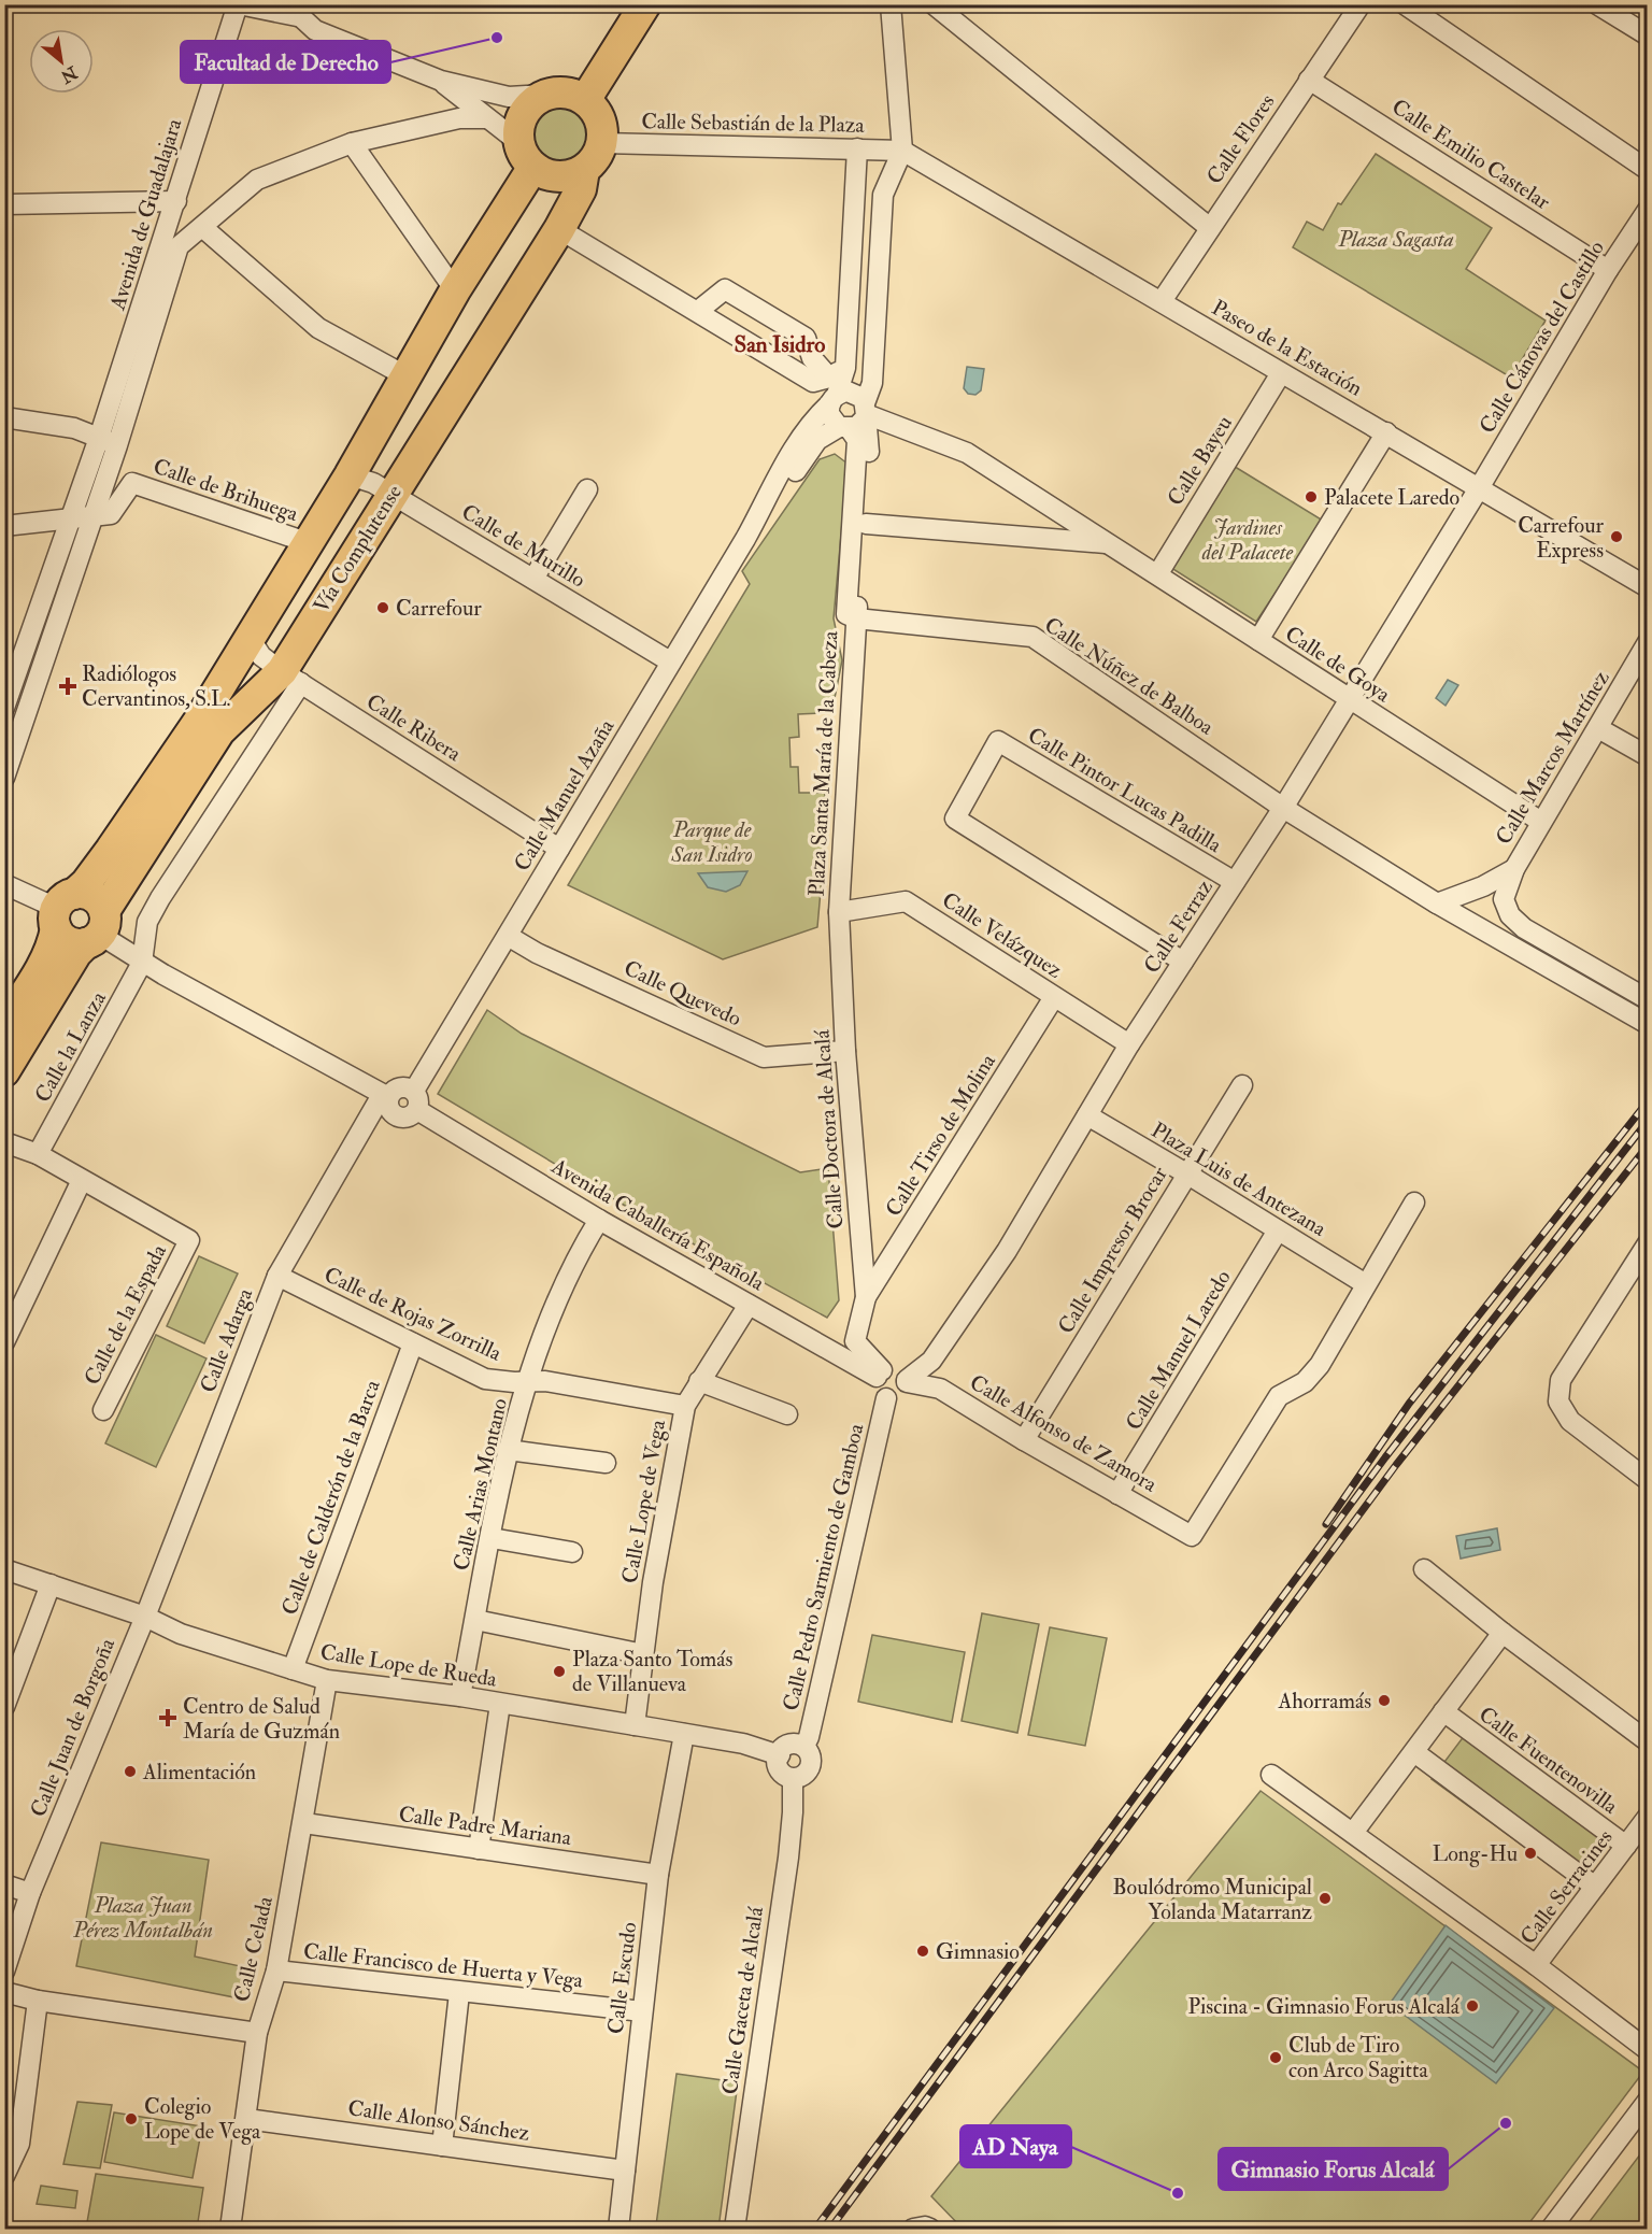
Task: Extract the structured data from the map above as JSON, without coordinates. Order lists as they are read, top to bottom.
{
  "streets": {
    "main road": ["Vía Complutense"],
    "street": [
      "Calle Sebastián de la Plaza",
      "Calle Flores",
      "Calle Emilio Castelar",
      "Avenida de Guadalajara",
      "Calle Cánovas del Castillo",
      "Paseo de la Estación",
      "Calle Bayeu",
      "Calle de Brihuega",
      "Calle de Murillo",
      "Calle de Goya",
      "Calle Núñez de Balboa",
      "Calle Ribera",
      "Calle Marcos Martínez",
      "Plaza Santa María de la Cabeza",
      "Calle Pintor Lucas Padilla",
      "Calle Manuel Azaña",
      "Calle Ferraz",
      "Calle Velázquez",
      "Calle Quevedo",
      "Calle la Lanza",
      "Calle Doctora de Alcalá",
      "Calle Tirso de Molina",
      "Plaza Luis de Antezana",
      "Avenida Caballería Española",
      "Calle Impresor Brocar",
      "Calle de Rojas Zorrilla",
      "Calle de la Espada",
      "Calle Adarga",
      "Calle Manuel Laredo",
      "Calle Alfonso de Zamora",
      "Calle Arias Montano",
      "Calle de Calderón de la Barca",
      "Calle Lope de Vega",
      "Calle Pedro Sarmiento de Gamboa",
      "Calle Lope de Rueda",
      "Calle Juan de Borgoña",
      "Calle Fuentenovilla",
      "Calle Padre Mariana",
      "Calle Serracines",
      "Calle Celada",
      "Calle Francisco de Huerta y Vega",
      "Calle Escudo",
      "Calle Gaceta de Alcalá",
      "Calle Alonso Sánchez"
    ]
  },
  "crossings": [
    ["Calle Sebastián de la Plaza", "Paseo de la Estación"],
    ["Calle Sebastián de la Plaza", "Vía Complutense"],
    ["Calle Flores", "Calle Emilio Castelar"],
    ["Calle Flores", "Paseo de la Estación"],
    ["Calle Emilio Castelar", "Calle Cánovas del Castillo"],
    ["Avenida de Guadalajara", "Calle de Brihuega"],
    ["Calle Cánovas del Castillo", "Paseo de la Estación"],
    ["Calle Cánovas del Castillo", "Calle Ferraz"],
    ["Paseo de la Estación", "Calle Bayeu"],
    ["Paseo de la Estación", "Calle Ferraz"],
    ["Calle Bayeu", "Calle de Goya"],
    ["Calle de Murillo", "Vía Complutense"],
    ["Calle de Murillo", "Calle Manuel Azaña"],
    ["Vía Complutense", "Calle Ribera"],
    ["Vía Complutense", "Calle la Lanza"],
    ["Calle de Goya", "Calle Marcos Martínez"],
    ["Calle de Goya", "Plaza Santa María de la Cabeza"],
    ["Calle de Goya", "Calle Manuel Azaña"],
    ["Calle de Goya", "Calle Ferraz"],
    ["Calle Núñez de Balboa", "Plaza Santa María de la Cabeza"],
    ["Calle Núñez de Balboa", "Calle Ferraz"],
    ["Calle Ribera", "Calle Manuel Azaña"],
    ["Plaza Santa María de la Cabeza", "Calle Manuel Azaña"],
    ["Plaza Santa María de la Cabeza", "Calle Velázquez"],
    ["Plaza Santa María de la Cabeza", "Calle Doctora de Alcalá"],
    ["Calle Pintor Lucas Padilla", "Calle Ferraz"],
    ["Calle Manuel Azaña", "Calle Quevedo"],
    ["Calle Manuel Azaña", "Avenida Caballería Española"],
    ["Calle Manuel Azaña", "Calle Adarga"],
    ["Calle Ferraz", "Calle Velázquez"],
    ["Calle Ferraz", "Calle Doctora de Alcalá"],
    ["Calle Ferraz", "Plaza Luis de Antezana"],
    ["Calle Ferraz", "Avenida Caballería Española"],
    ["Calle Ferraz", "Calle Alfonso de Zamora"],
    ["Calle Ferraz", "Calle Pedro Sarmiento de Gamboa"],
    ["Calle Velázquez", "Calle Doctora de Alcalá"],
    ["Calle Velázquez", "Calle Tirso de Molina"],
    ["Calle Quevedo", "Calle Doctora de Alcalá"],
    ["Calle Doctora de Alcalá", "Calle Tirso de Molina"],
    ["Calle Doctora de Alcalá", "Avenida Caballería Española"],
    ["Calle Doctora de Alcalá", "Calle Alfonso de Zamora"],
    ["Calle Doctora de Alcalá", "Calle Pedro Sarmiento de Gamboa"],
    ["Plaza Luis de Antezana", "Calle Impresor Brocar"],
    ["Plaza Luis de Antezana", "Calle Manuel Laredo"],
    ["Plaza Luis de Antezana", "Calle Alfonso de Zamora"],
    ["Avenida Caballería Española", "Calle Adarga"],
    ["Avenida Caballería Española", "Calle Alfonso de Zamora"],
    ["Avenida Caballería Española", "Calle Arias Montano"],
    ["Avenida Caballería Española", "Calle Lope de Vega"],
    ["Avenida Caballería Española", "Calle Pedro Sarmiento de Gamboa"],
    ["Calle Impresor Brocar", "Calle Alfonso de Zamora"],
    ["Calle de Rojas Zorrilla", "Calle Adarga"],
    ["Calle de Rojas Zorrilla", "Calle Arias Montano"],
    ["Calle de Rojas Zorrilla", "Calle de Calderón de la Barca"],
    ["Calle de Rojas Zorrilla", "Calle Lope de Vega"],
    ["Calle Adarga", "Calle Lope de Rueda"],
    ["Calle Adarga", "Calle Juan de Borgoña"],
    ["Calle Manuel Laredo", "Calle Alfonso de Zamora"],
    ["Calle Alfonso de Zamora", "Calle Pedro Sarmiento de Gamboa"],
    ["Calle Arias Montano", "Calle Lope de Rueda"],
    ["Calle de Calderón de la Barca", "Calle Lope de Rueda"],
    ["Calle Lope de Vega", "Calle Lope de Rueda"],
    ["Calle Pedro Sarmiento de Gamboa", "Calle Lope de Rueda"],
    ["Calle Pedro Sarmiento de Gamboa", "Calle Gaceta de Alcalá"],
    ["Calle Lope de Rueda", "Calle Juan de Borgoña"],
    ["Calle Lope de Rueda", "Calle Celada"],
    ["Calle Lope de Rueda", "Calle Escudo"],
    ["Calle Lope de Rueda", "Calle Gaceta de Alcalá"],
    ["Calle Fuentenovilla", "Calle Serracines"],
    ["Calle Padre Mariana", "Calle Celada"],
    ["Calle Padre Mariana", "Calle Escudo"],
    ["Calle Celada", "Calle Francisco de Huerta y Vega"],
    ["Calle Celada", "Calle Alonso Sánchez"],
    ["Calle Francisco de Huerta y Vega", "Calle Escudo"],
    ["Calle Escudo", "Calle Alonso Sánchez"]
  ],
  "districts": ["San Isidro"],
  "parks": [
    "Plaza Sagasta",
    "Jardines del Palacete",
    "Parque de San Isidro",
    "Plaza Juan Pérez Montalbán"
  ],
  "places": {
    "other": [
      "Facultad de Derecho",
      "Palacete Laredo",
      "Carrefour Express",
      "Carrefour",
      "Plaza Santo Tomás de Villanueva",
      "Ahorramás",
      "Alimentación",
      "Long-Hu",
      "Boulódromo Municipal Yolanda Matarranz",
      "Gimnasio",
      "Piscina - Gimnasio Forus Alcalá",
      "Club de Tiro con Arco Sagitta",
      "Colegio Lope de Vega",
      "Gimnasio Forus Alcalá",
      "AD Naya"
    ],
    "health": ["Radiólogos Cervantinos, S.L.", "Centro de Salud María de Guzmán"]
  },
  "north": "bottom right"
}
